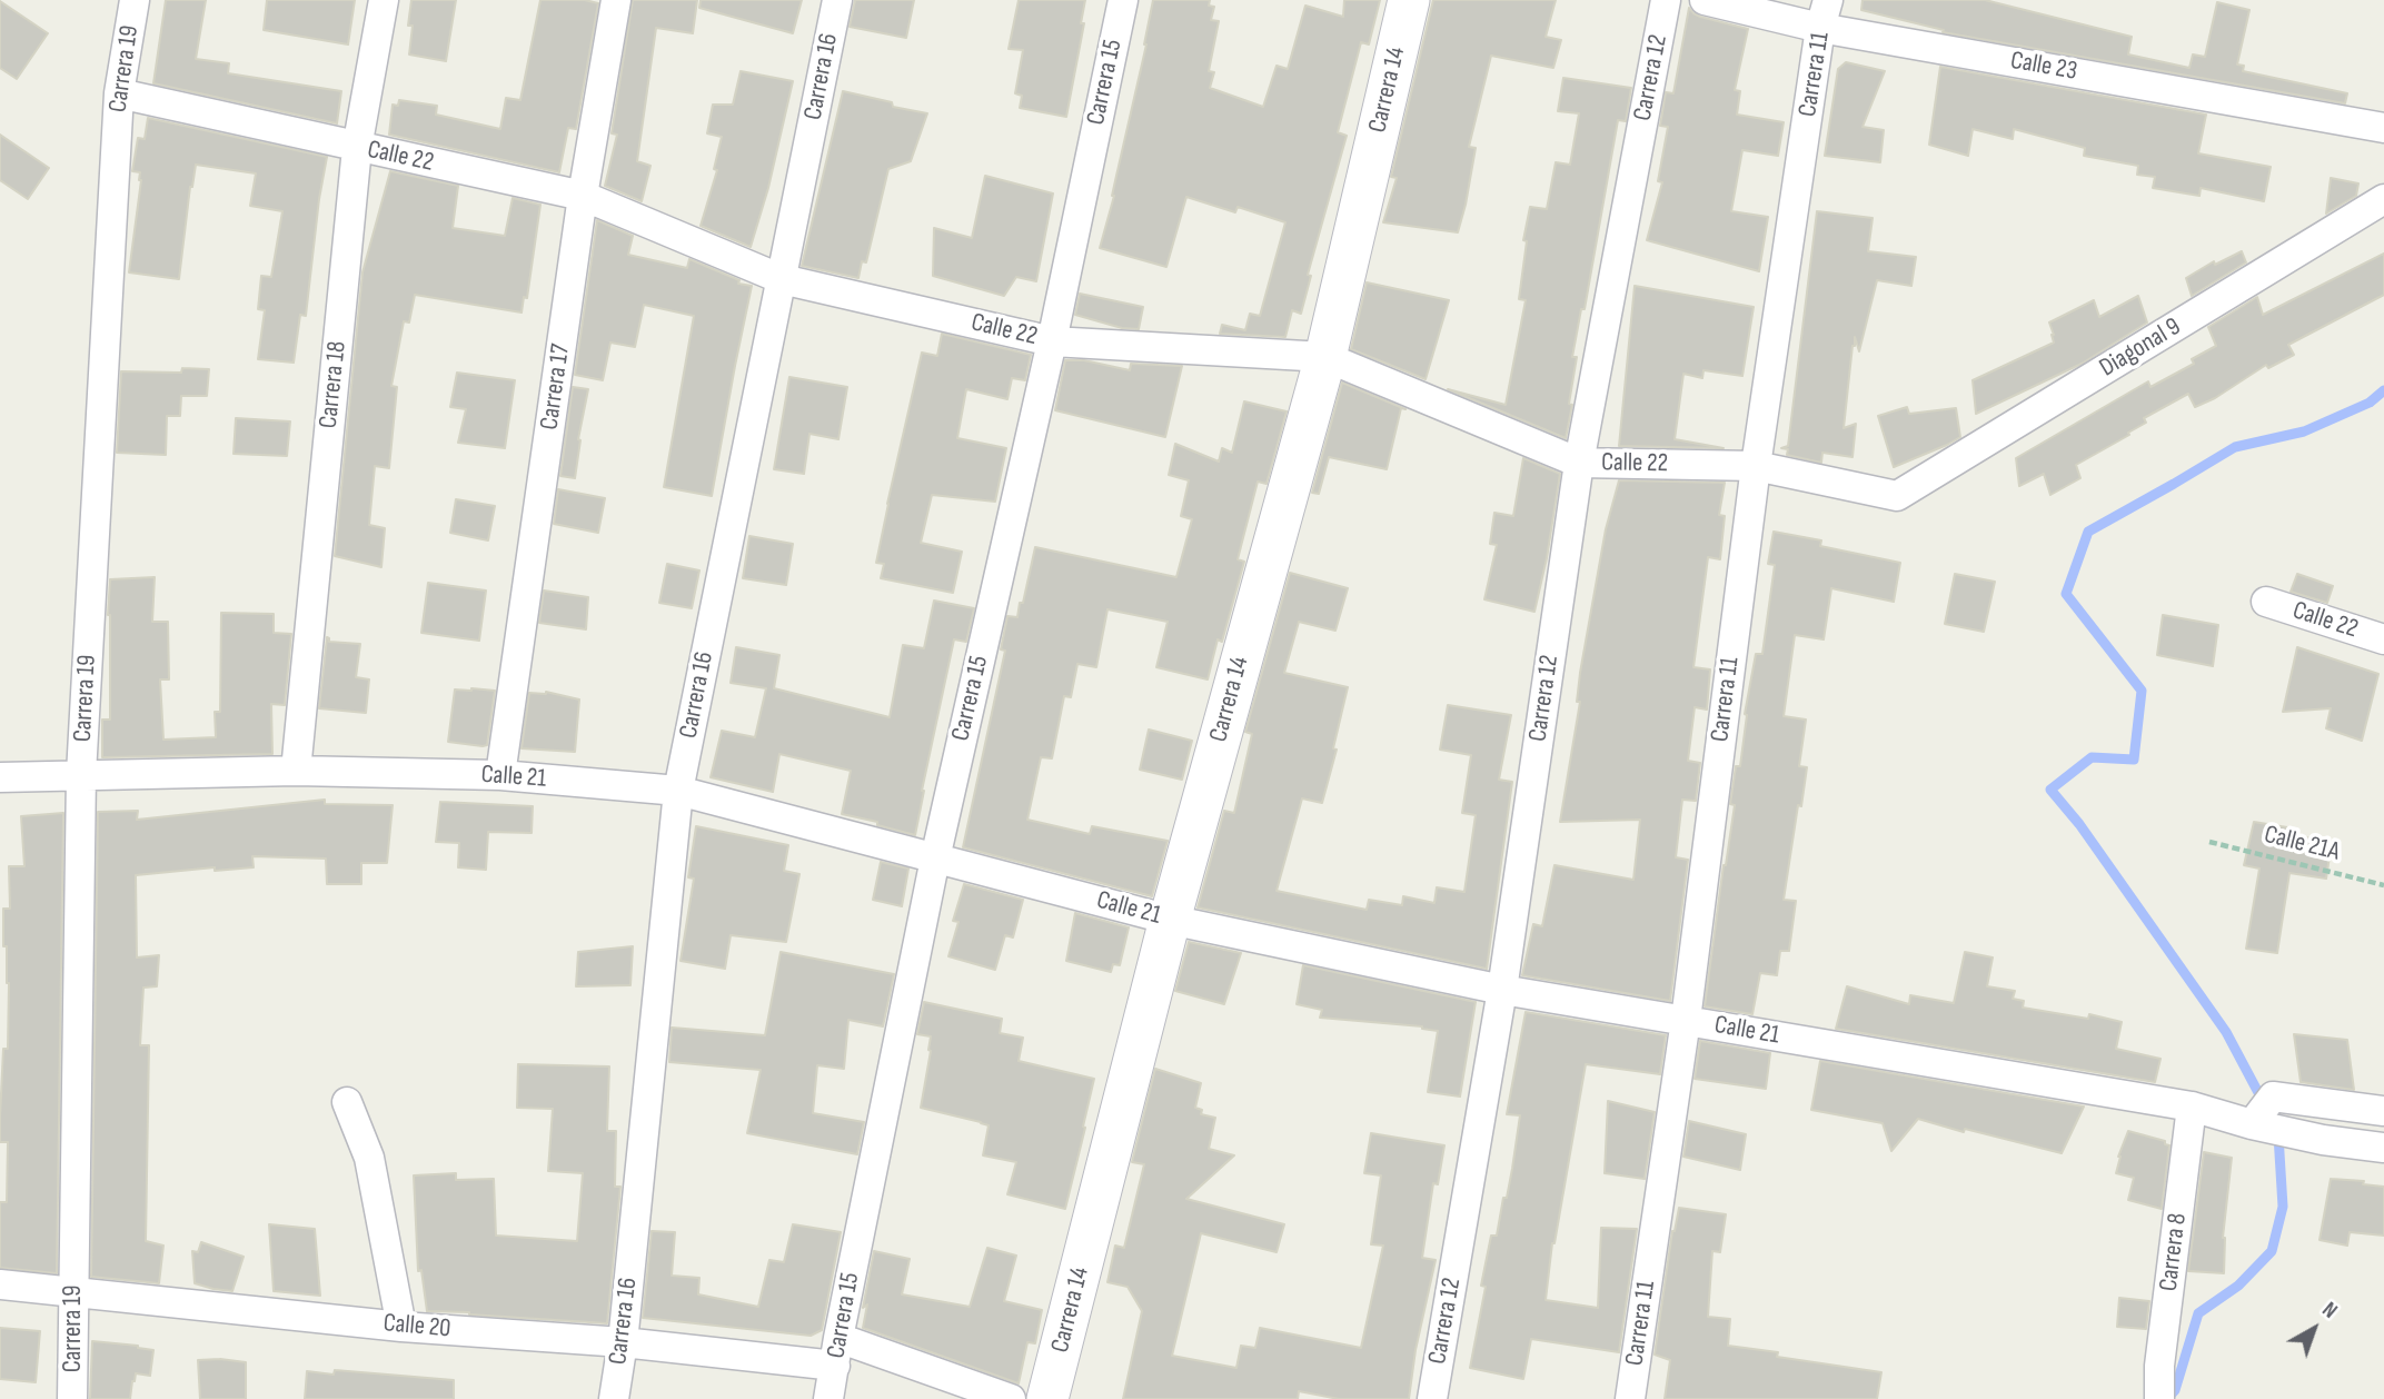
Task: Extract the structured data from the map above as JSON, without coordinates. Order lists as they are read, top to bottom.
{
  "streets": {
    "street": [
      "Calle 23",
      "Carrera 19",
      "Carrera 11",
      "Carrera 16",
      "Carrera 12",
      "Carrera 15",
      "Carrera 14",
      "Calle 22",
      "Diagonal 9",
      "Carrera 18",
      "Carrera 17",
      "Calle 21",
      "Carrera 8",
      "Calle 20"
    ],
    "path": ["Calle 21A"]
  },
  "crossings": [
    ["Calle 23", "Carrera 11"],
    ["Carrera 19", "Calle 22"],
    ["Carrera 19", "Calle 21"],
    ["Carrera 19", "Calle 20"],
    ["Carrera 11", "Calle 22"],
    ["Carrera 11", "Calle 21"],
    ["Carrera 16", "Calle 22"],
    ["Carrera 16", "Calle 21"],
    ["Carrera 16", "Calle 20"],
    ["Carrera 12", "Calle 22"],
    ["Carrera 12", "Calle 21"],
    ["Carrera 15", "Calle 22"],
    ["Carrera 15", "Calle 21"],
    ["Carrera 15", "Calle 20"],
    ["Carrera 14", "Calle 22"],
    ["Carrera 14", "Calle 21"],
    ["Calle 22", "Diagonal 9"],
    ["Calle 22", "Carrera 18"],
    ["Calle 22", "Carrera 17"],
    ["Carrera 18", "Calle 21"],
    ["Carrera 17", "Calle 21"],
    ["Calle 21", "Carrera 8"]
  ],
  "north": "top right"
}
